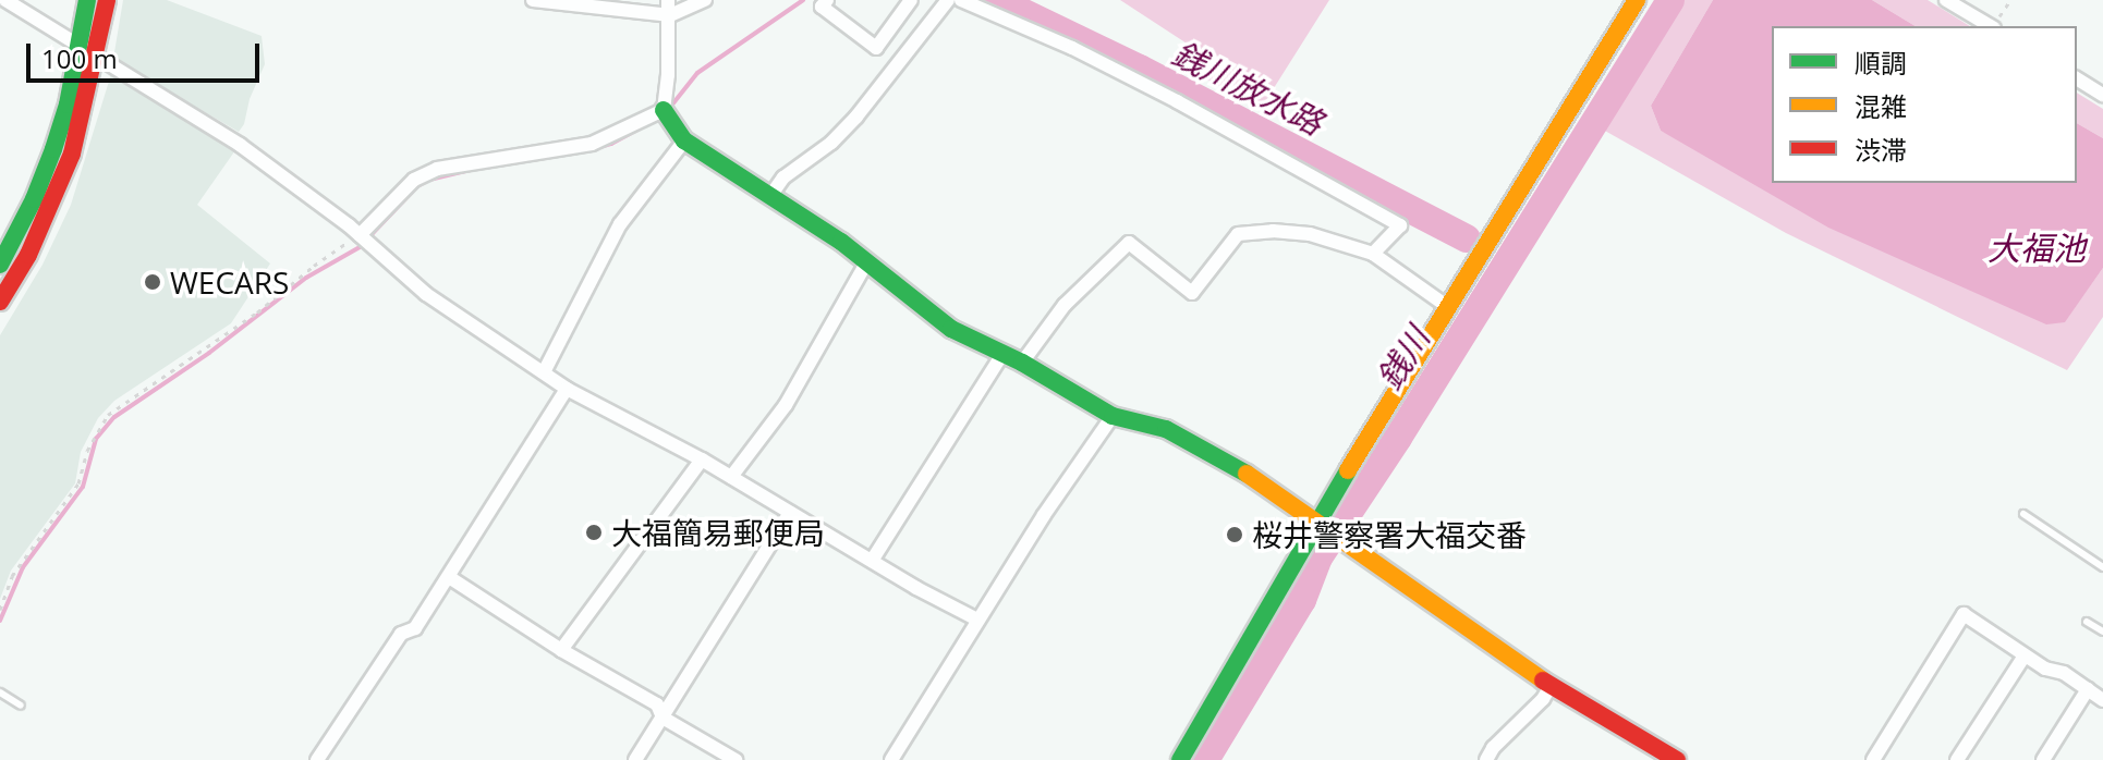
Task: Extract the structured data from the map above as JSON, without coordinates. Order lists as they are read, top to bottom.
{
  "water": ["銭川放水路", "大福池", "銭川"],
  "places": ["WECARS", "大福簡易郵便局", "桜井警察署大福交番"],
  "legend": ["順調", "混雑", "渋滞"],
  "scale_bar": "100 m"
}
